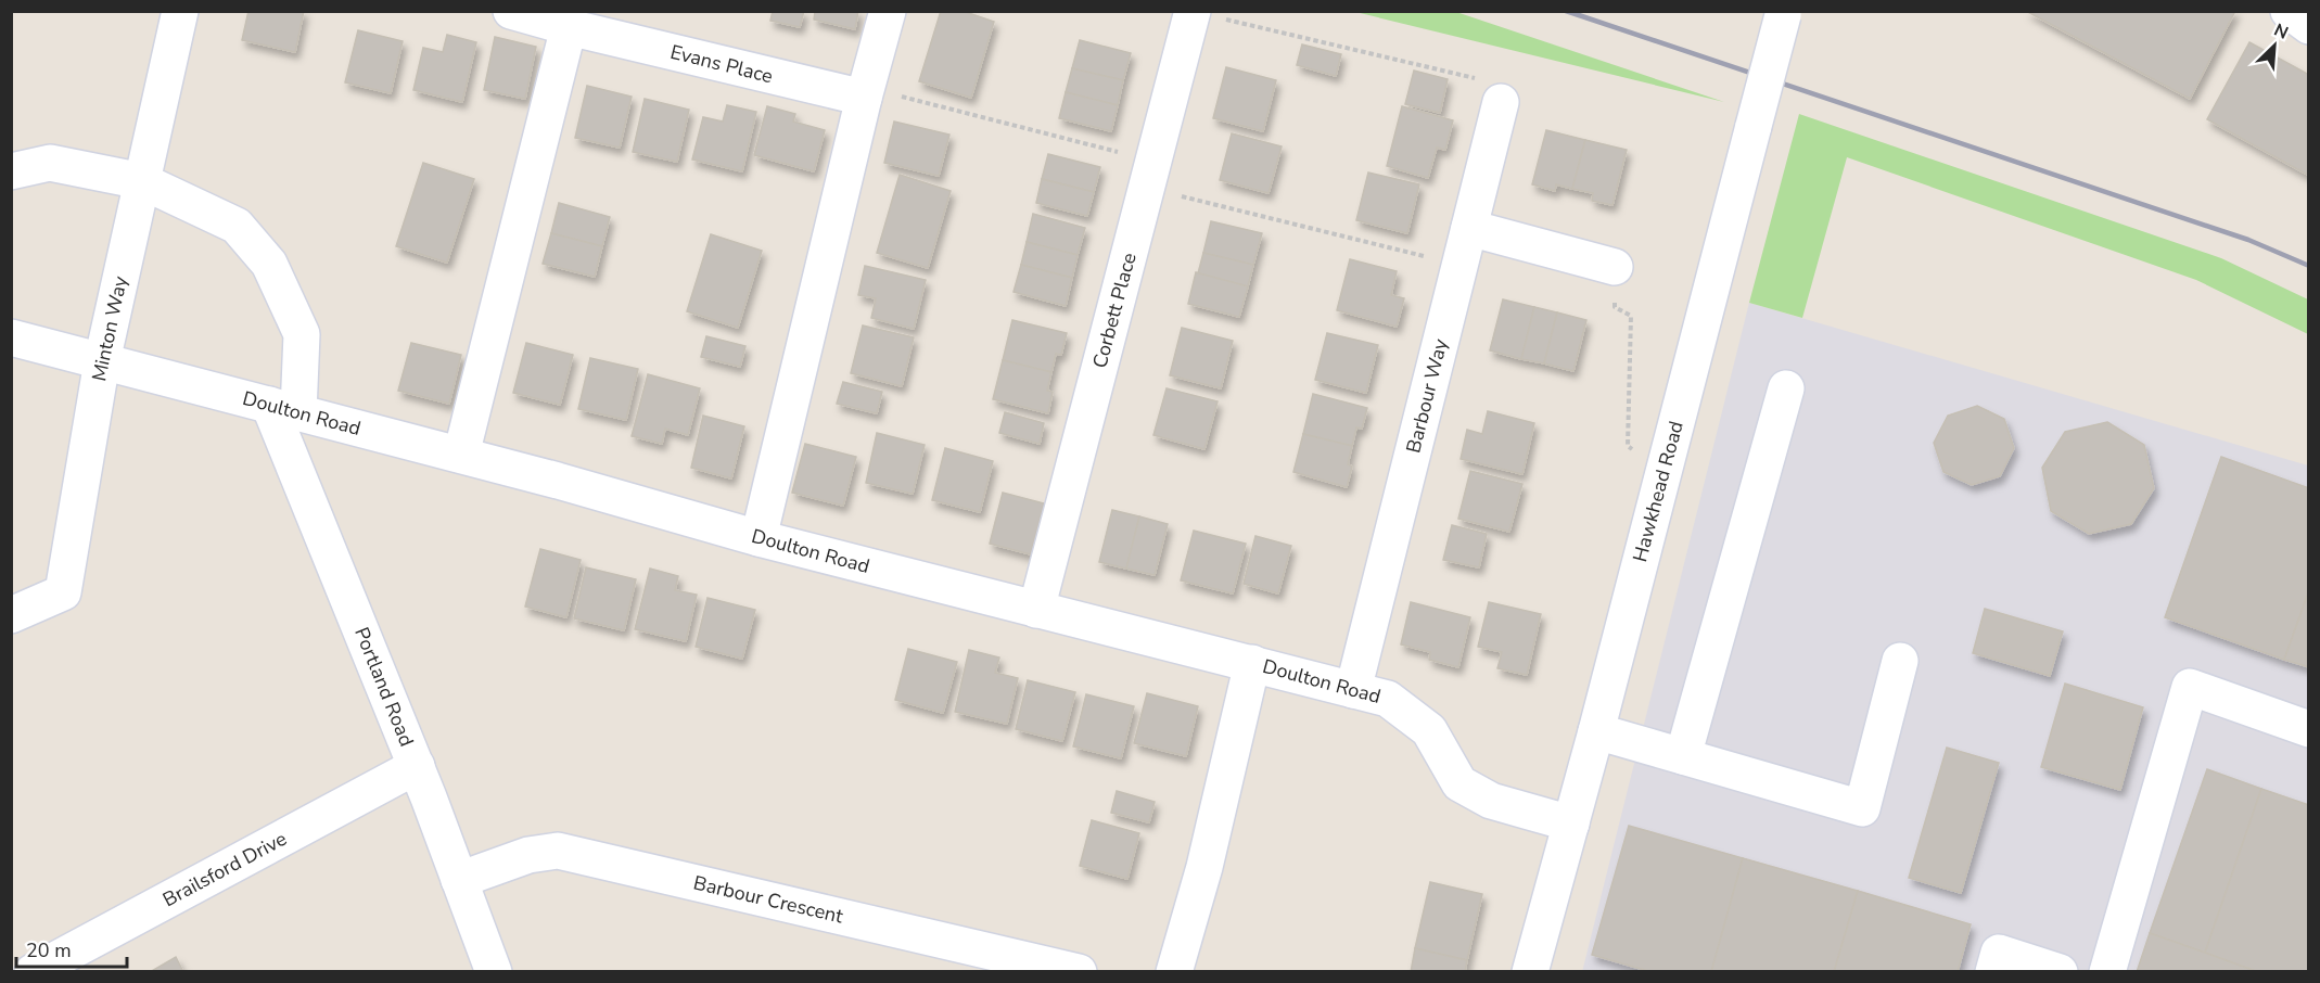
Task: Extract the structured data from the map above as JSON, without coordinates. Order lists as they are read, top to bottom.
{
  "streets": {
    "street": [
      "Evans Place",
      "Corbett Place",
      "Minton Way",
      "Barbour Way",
      "Doulton Road",
      "Hawkhead Road",
      "Portland Road",
      "Brailsford Drive",
      "Barbour Crescent"
    ]
  },
  "crossings": [
    ["Corbett Place", "Doulton Road"],
    ["Minton Way", "Doulton Road"],
    ["Barbour Way", "Doulton Road"],
    ["Doulton Road", "Hawkhead Road"],
    ["Doulton Road", "Portland Road"],
    ["Portland Road", "Brailsford Drive"],
    ["Portland Road", "Barbour Crescent"]
  ],
  "scale_bar": "20 m",
  "north": "top right"
}
